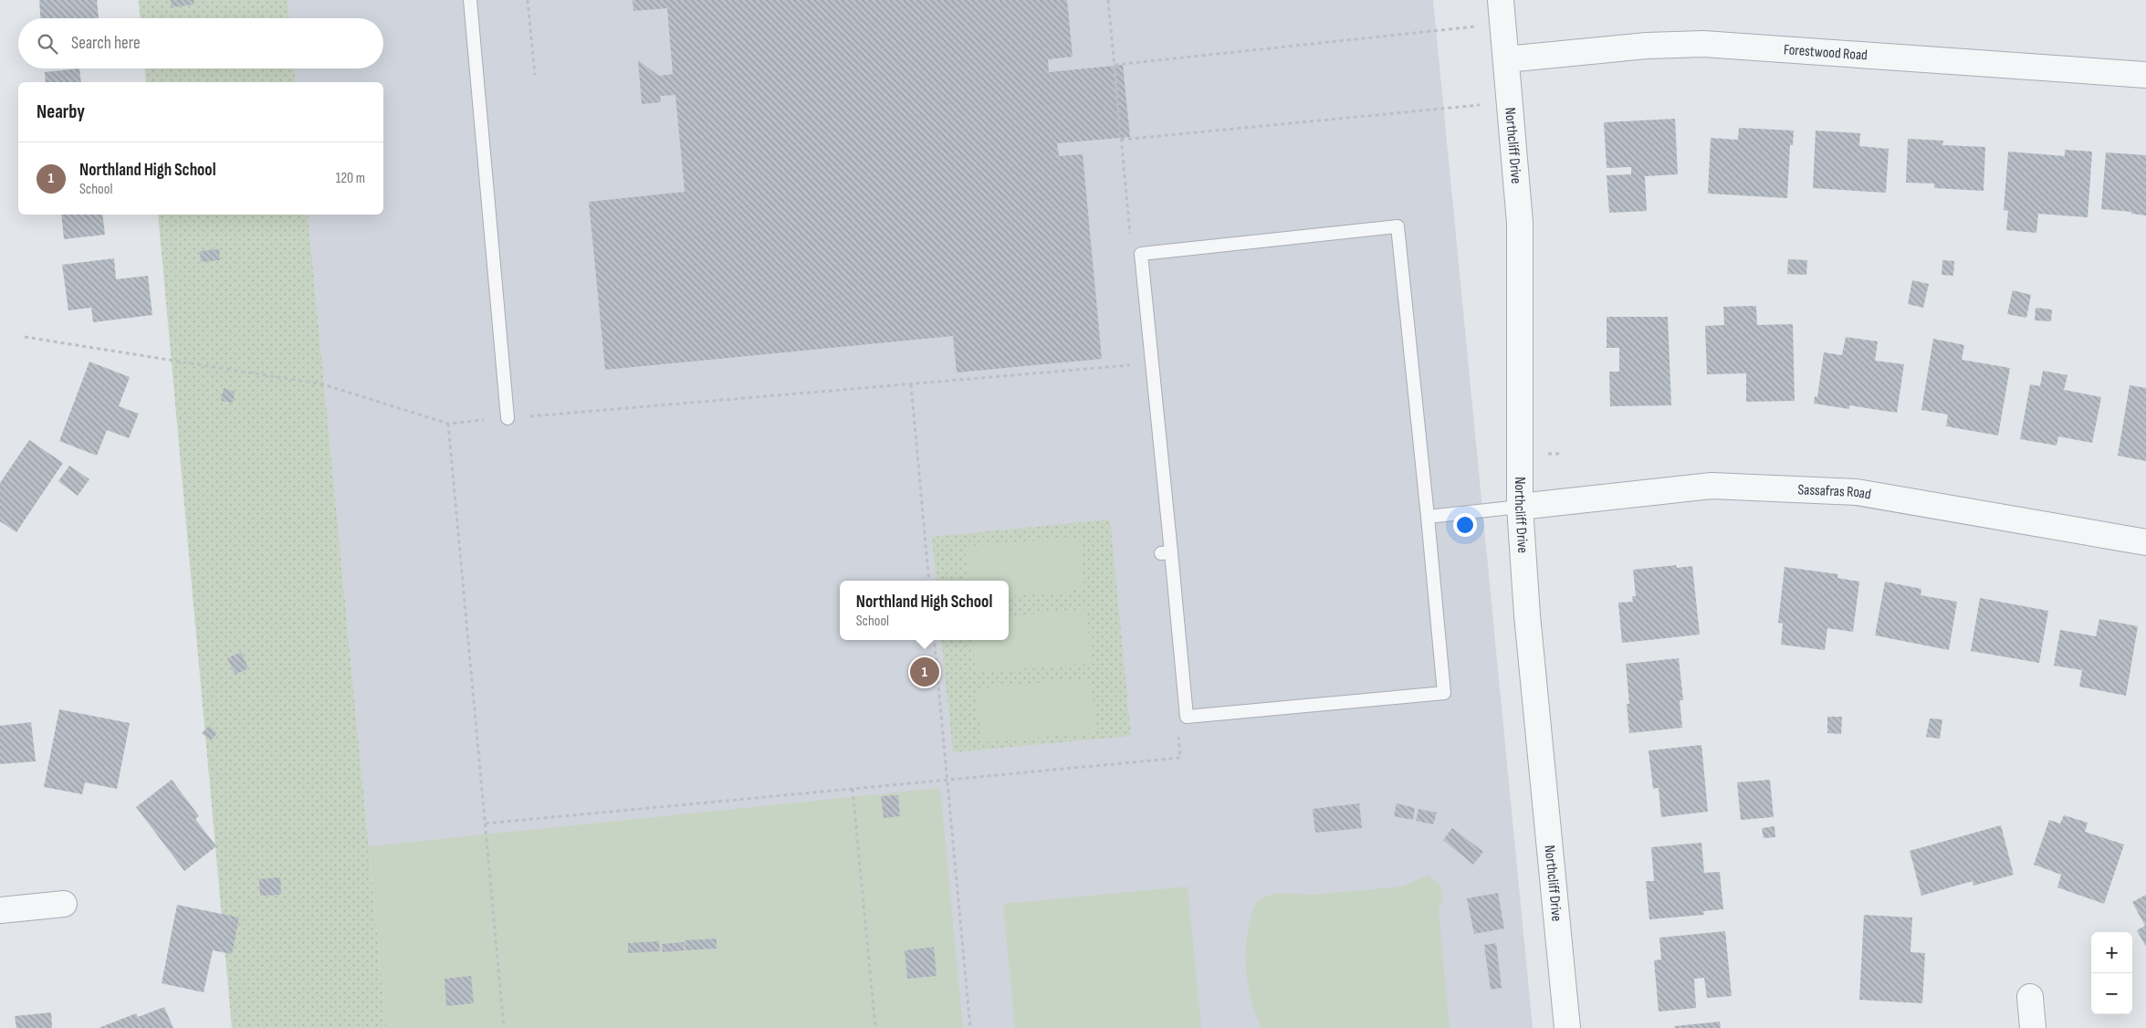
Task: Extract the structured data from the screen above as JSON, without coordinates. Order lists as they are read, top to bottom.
{
  "streets": {
    "street": ["Forestwood Road", "Northcliff Drive", "Sassafras Road"]
  },
  "crossings": [
    ["Forestwood Road", "Northcliff Drive"],
    ["Northcliff Drive", "Sassafras Road"]
  ],
  "page": {
    "search": "Search here",
    "heading": "Nearby",
    "list": [
      {
        "mark": "1",
        "name": "Northland High School",
        "note": "School",
        "value": "120 m"
      }
    ],
    "popup": ["Northland High School", "School"],
    "pins": "1",
    "map_buttons": ["+", "−"]
  }
}
